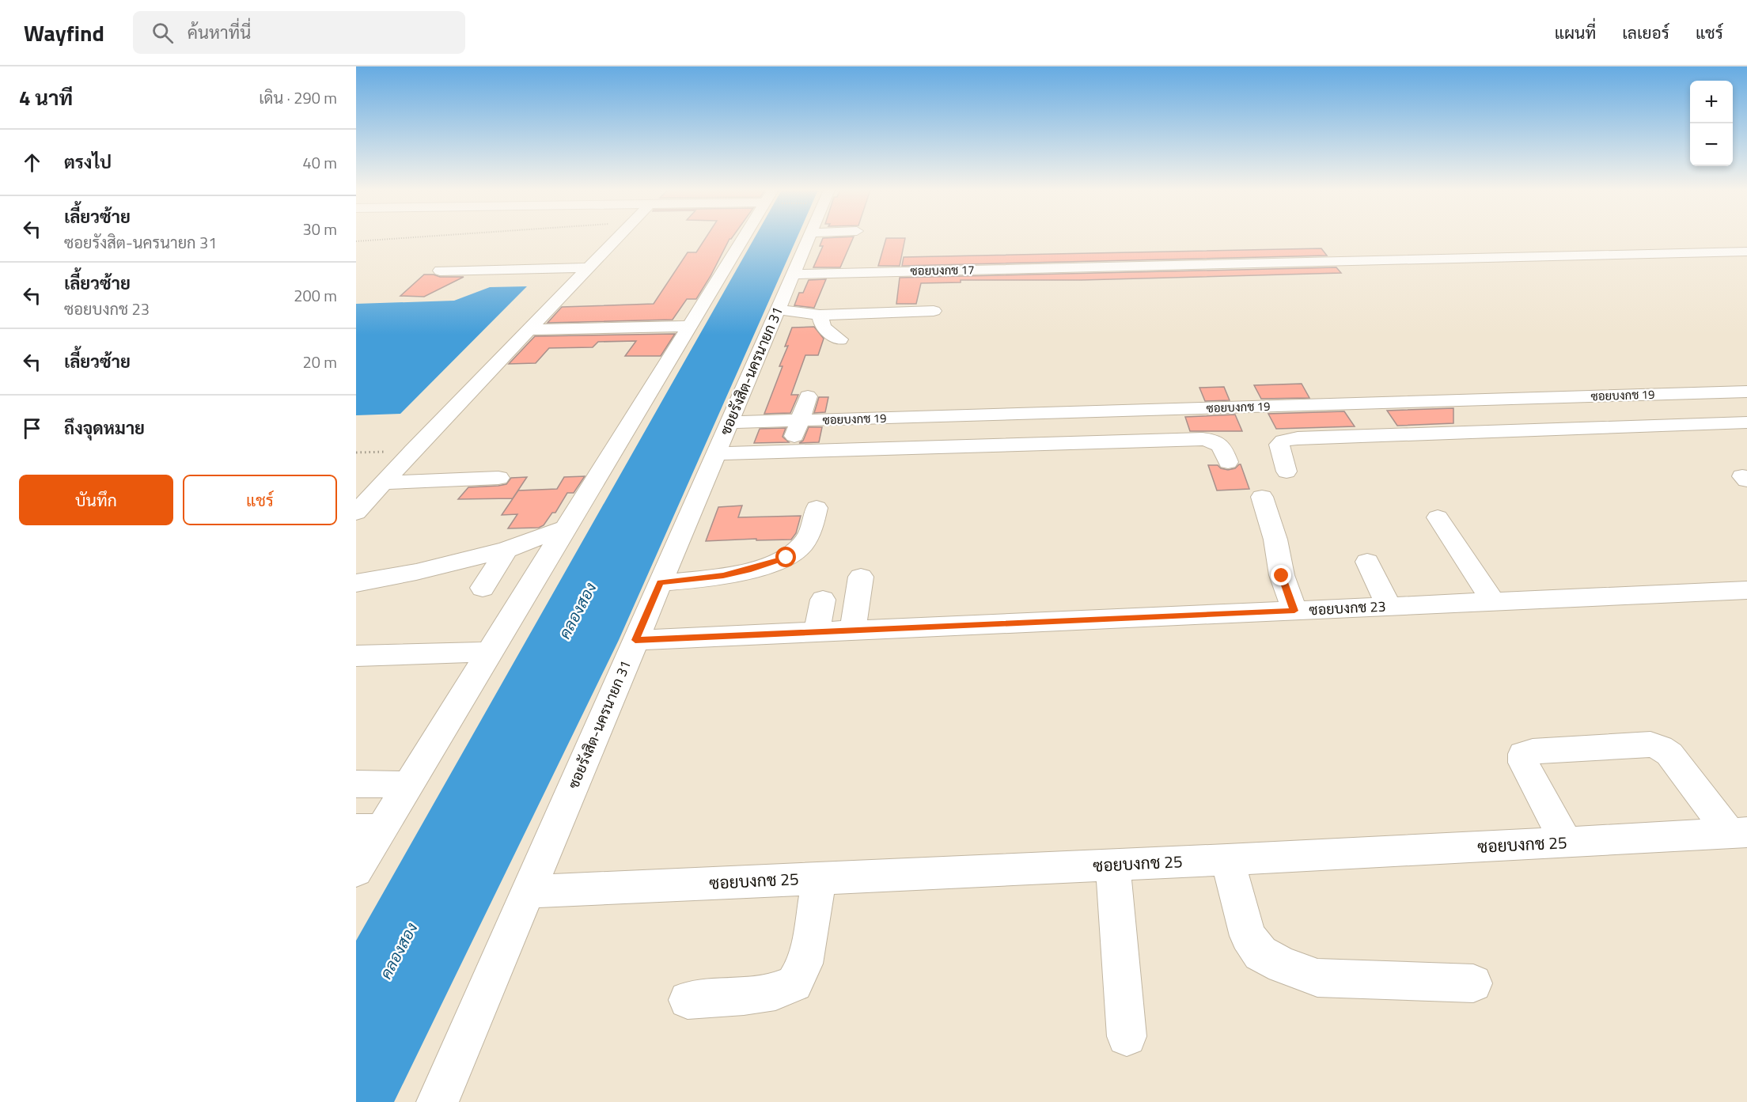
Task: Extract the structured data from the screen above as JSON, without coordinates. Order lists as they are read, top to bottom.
{
  "streets": {
    "street": [
      "ซอยบงกช 17",
      "ซอยรังสิต-นครนายก 31",
      "ซอยบงกช 19",
      "ซอยบงกช 23",
      "ซอยบงกช 25"
    ]
  },
  "crossings": [
    ["ซอยบงกช 17", "ซอยรังสิต-นครนายก 31"],
    ["ซอยรังสิต-นครนายก 31", "ซอยบงกช 19"],
    ["ซอยรังสิต-นครนายก 31", "ซอยบงกช 23"],
    ["ซอยรังสิต-นครนายก 31", "ซอยบงกช 25"]
  ],
  "water": ["คลองสอง"],
  "page": {
    "header": "Wayfind",
    "search": "ค้นหาที่นี่",
    "nav": ["แผนที่", "เลเยอร์", "แชร์"],
    "heading": ["4 นาที", "เดิน · 290 m"],
    "map_buttons": ["+", "−"],
    "list": [
      ["ตรงไป", "40 m"],
      ["เลี้ยวซ้าย", "ซอยรังสิต-นครนายก 31", "30 m"],
      ["เลี้ยวซ้าย", "ซอยบงกช 23", "200 m"],
      ["เลี้ยวซ้าย", "20 m"],
      "ถึงจุดหมาย"
    ],
    "buttons": ["บันทึก", "แชร์"]
  }
}
